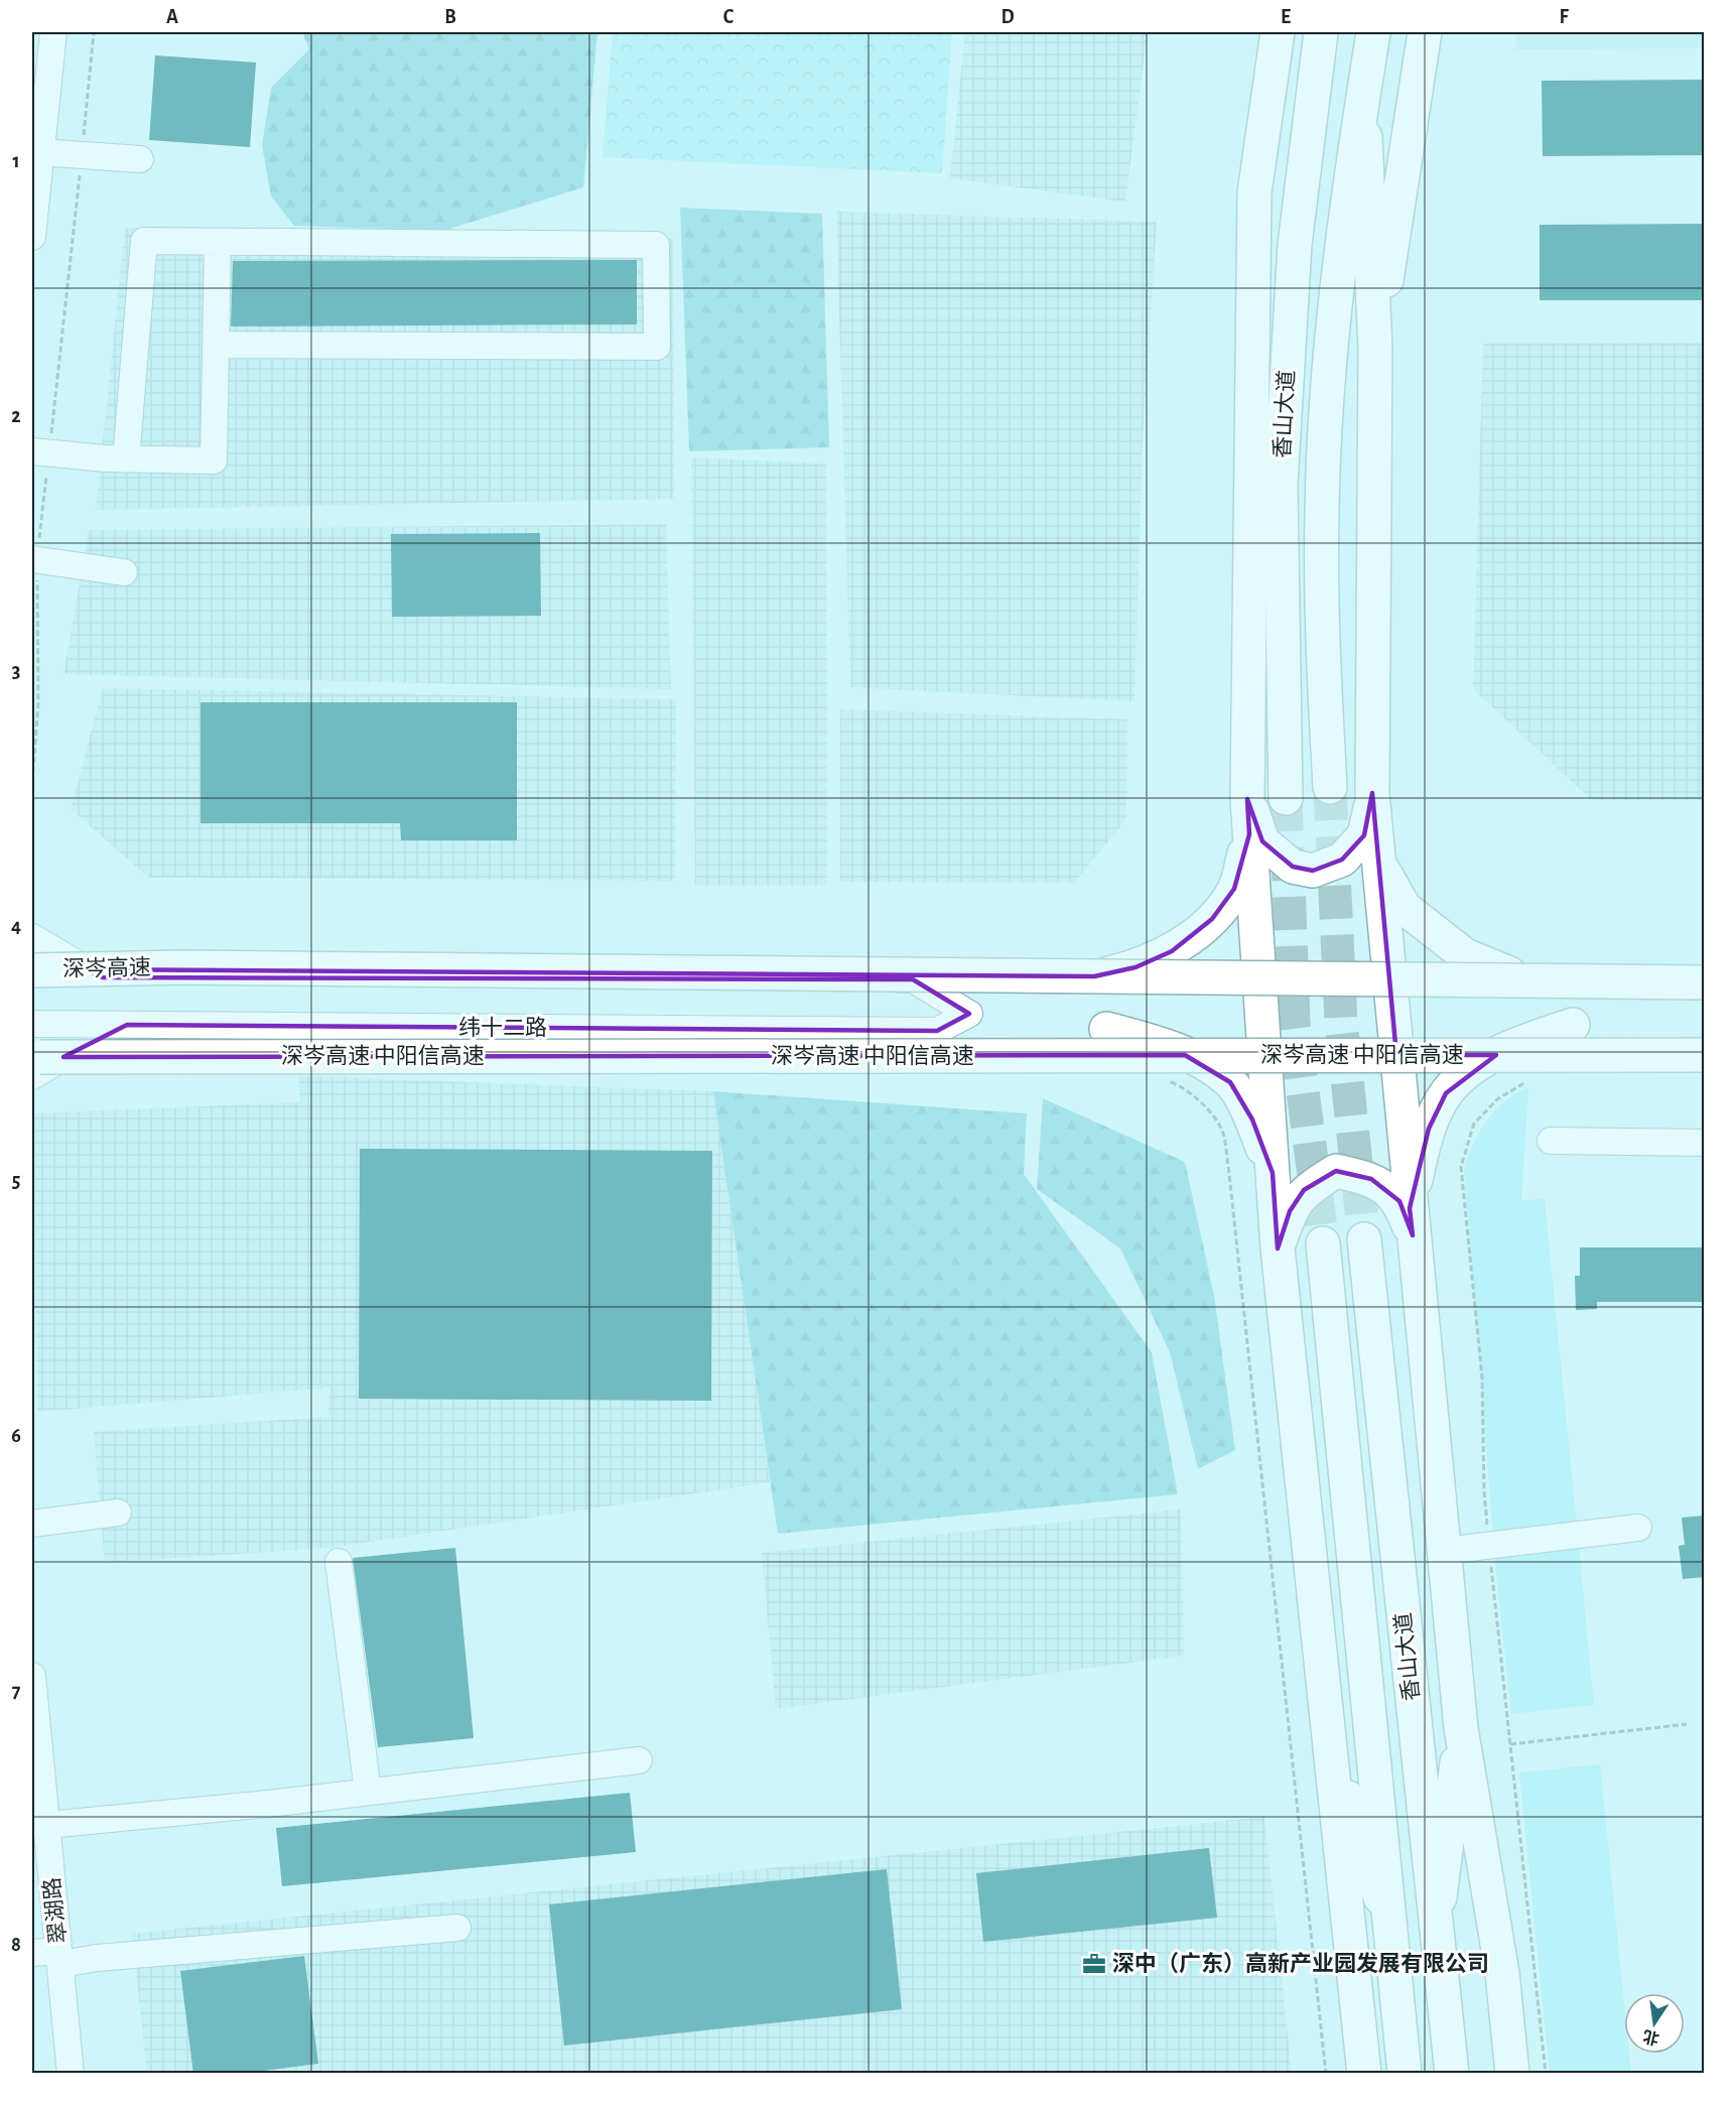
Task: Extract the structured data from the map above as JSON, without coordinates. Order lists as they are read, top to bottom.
{
  "streets": {
    "main road": ["香山大道", "深岑高速", "深岑高速 中阳信高速"],
    "street": ["纬十二路", "翠湖路"]
  },
  "places": {
    "office": ["深中（广东）高新产业园发展有限公司"]
  },
  "north": "bottom",
  "grid": {
    "columns": [
      "A",
      "B",
      "C",
      "D",
      "E",
      "F"
    ],
    "rows": [
      "1",
      "2",
      "3",
      "4",
      "5",
      "6",
      "7",
      "8"
    ]
  }
}
